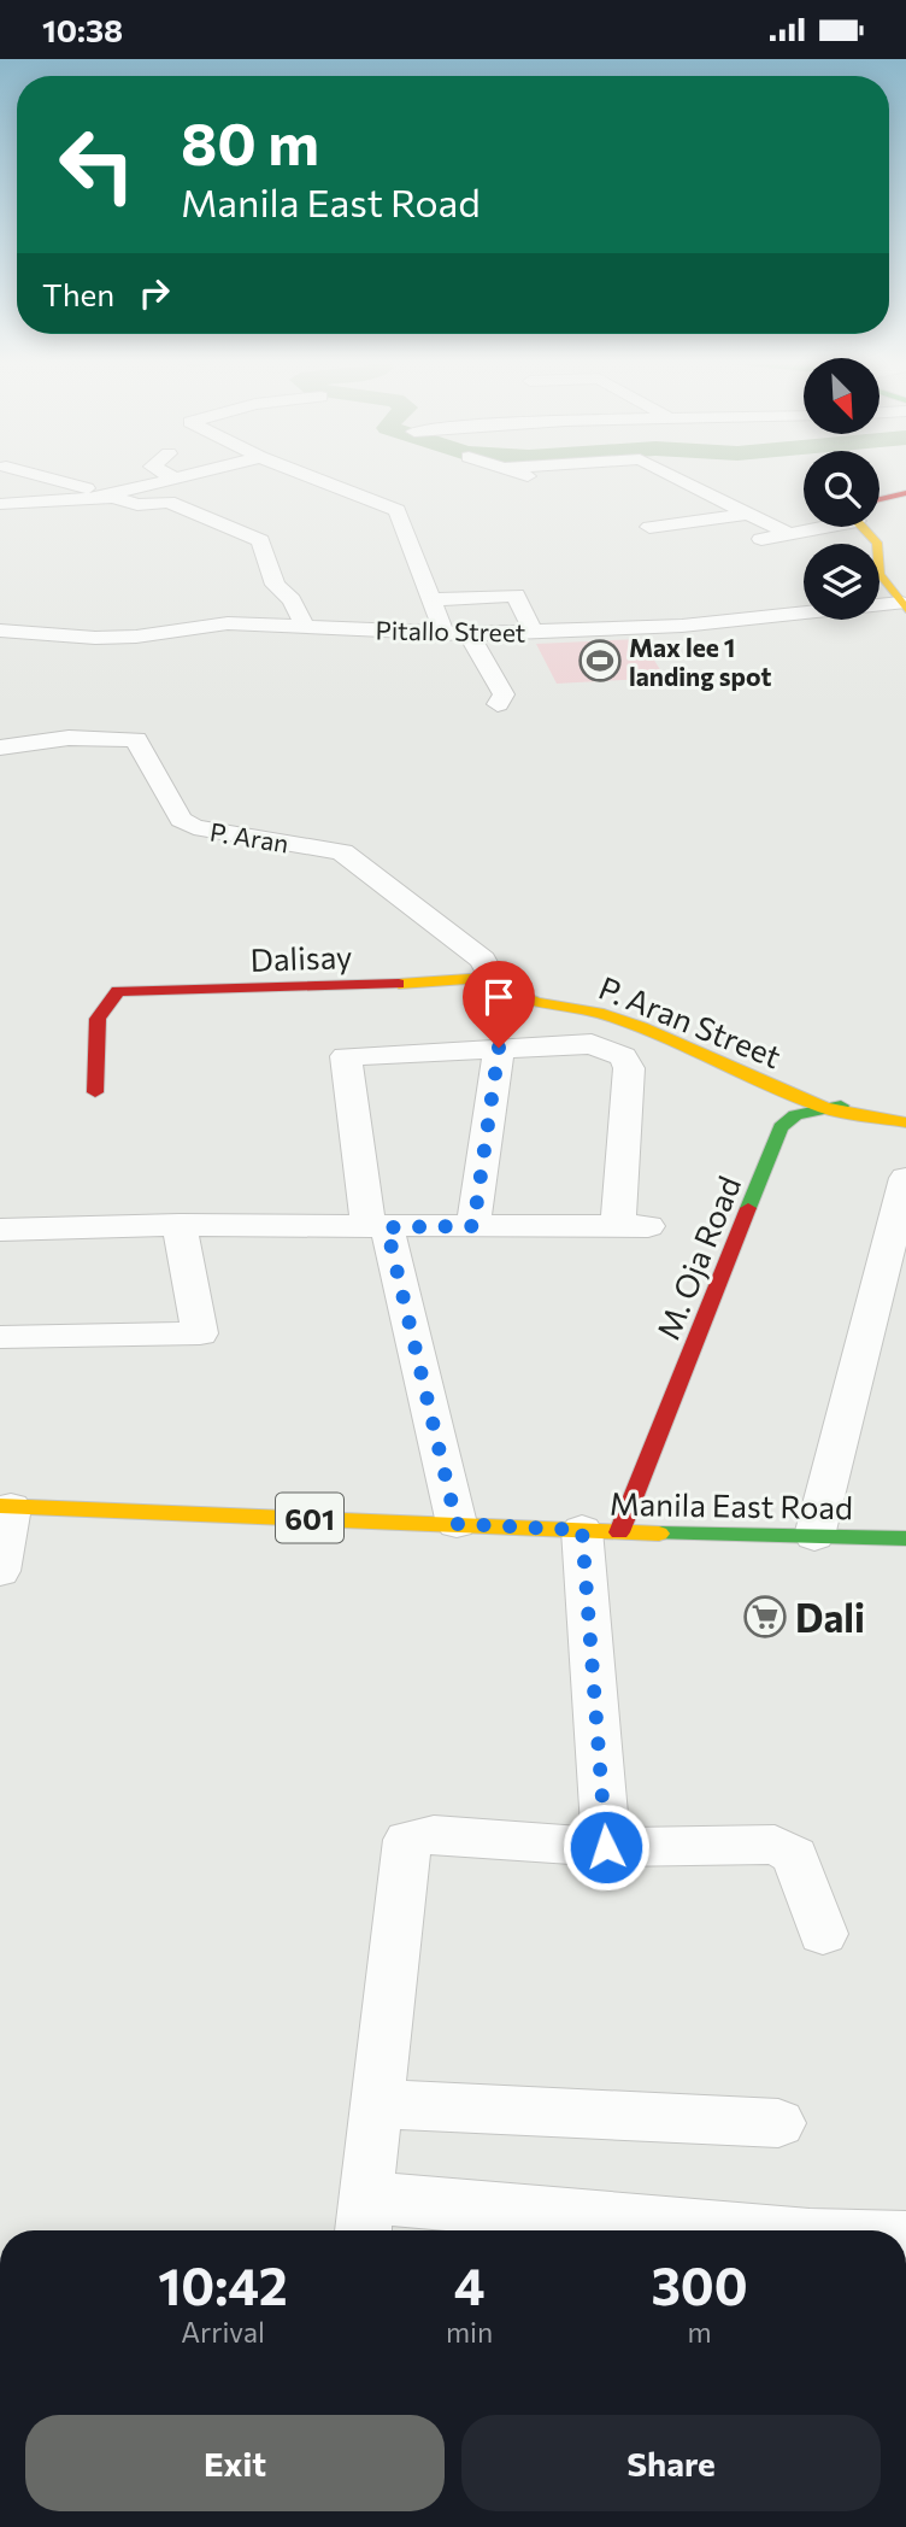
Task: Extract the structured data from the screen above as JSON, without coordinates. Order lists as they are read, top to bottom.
{
  "streets": {
    "street": [
      "Pitallo Street",
      "P. Aran",
      "Dalisay",
      "P. Aran Street",
      "M. Oja Road",
      "Manila East Road",
      "601"
    ]
  },
  "crossings": [
    ["P. Aran", "Dalisay"],
    ["P. Aran", "P. Aran Street"],
    ["Dalisay", "P. Aran Street"],
    ["P. Aran Street", "M. Oja Road"],
    ["M. Oja Road", "Manila East Road"]
  ],
  "places": {
    "sports": ["Max lee 1 landing spot"],
    "supermarket": ["Dali"]
  },
  "north": "bottom right",
  "page": {
    "status": "10:38",
    "turn": ["80 m", "Manila East Road"],
    "then": "Then",
    "eta": [
      "10:42",
      "Arrival",
      "4",
      "min",
      "300",
      "m"
    ],
    "buttons": ["Exit", "Share"]
  }
}
